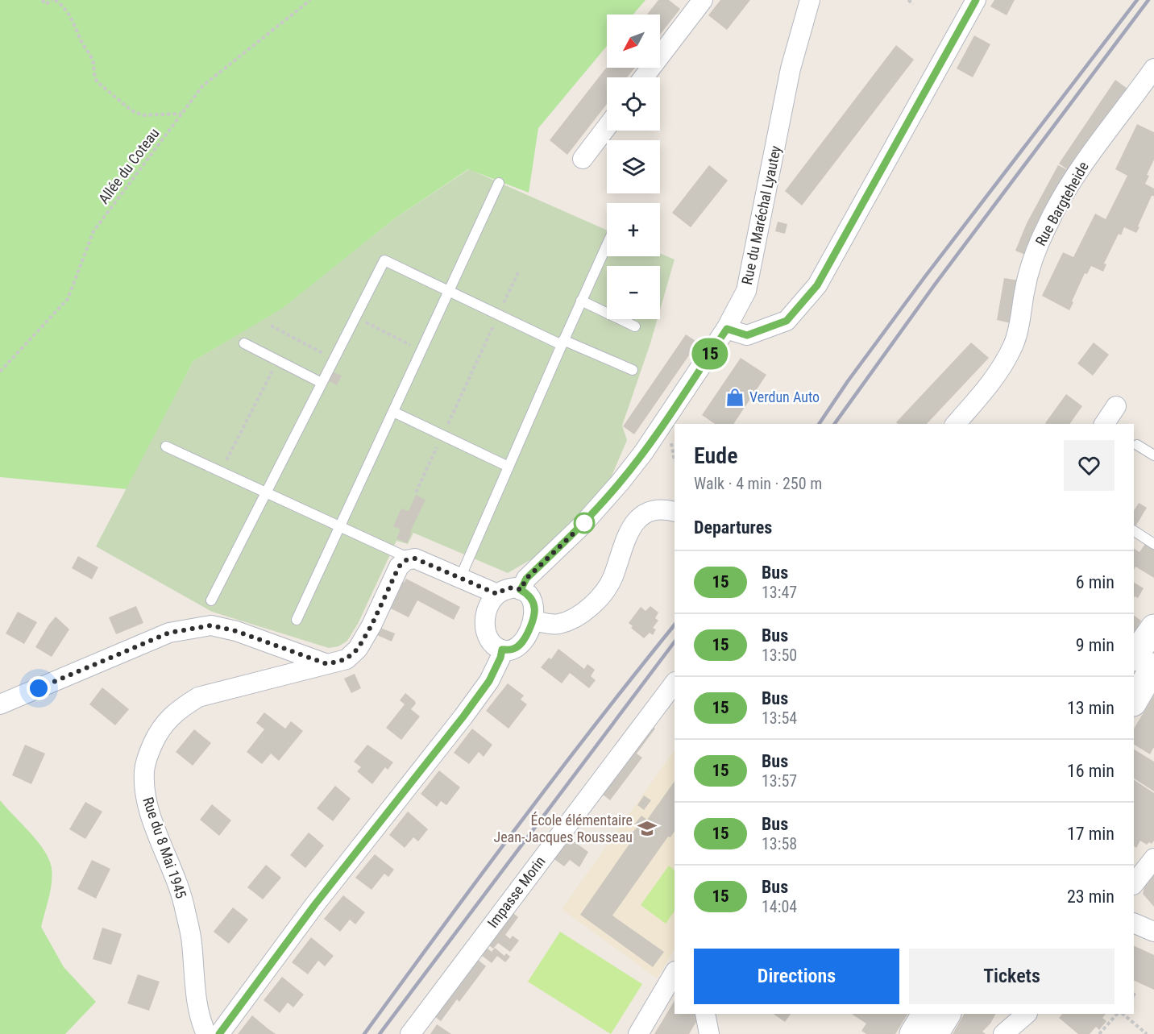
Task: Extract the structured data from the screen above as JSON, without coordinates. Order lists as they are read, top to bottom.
{
  "streets": {
    "street": [
      "Rue Bargteheide",
      "Rue du Maréchal Lyautey",
      "Rue du 8 Mai 1945",
      "Impasse Morin"
    ],
    "path": ["Allée du Coteau"]
  },
  "places": {
    "shop": ["Verdun Auto"],
    "school or university": ["École élémentaire Jean-Jacques Rousseau"]
  },
  "lines": ["bus line 15"],
  "north": "bottom left",
  "page": {
    "on_map": "15",
    "map_buttons": ["+", "−"],
    "heading": [
      ["Eude", "Walk · 4 min · 250 m"],
      "Departures"
    ],
    "list": [
      {
        "mark": "15",
        "name": "Bus",
        "note": "13:47",
        "value": "6 min"
      },
      {
        "mark": "15",
        "name": "Bus",
        "note": "13:50",
        "value": "9 min"
      },
      {
        "mark": "15",
        "name": "Bus",
        "note": "13:54",
        "value": "13 min"
      },
      {
        "mark": "15",
        "name": "Bus",
        "note": "13:57",
        "value": "16 min"
      },
      {
        "mark": "15",
        "name": "Bus",
        "note": "13:58",
        "value": "17 min"
      },
      {
        "mark": "15",
        "name": "Bus",
        "note": "14:04",
        "value": "23 min"
      }
    ],
    "buttons": ["Directions", "Tickets"]
  }
}
